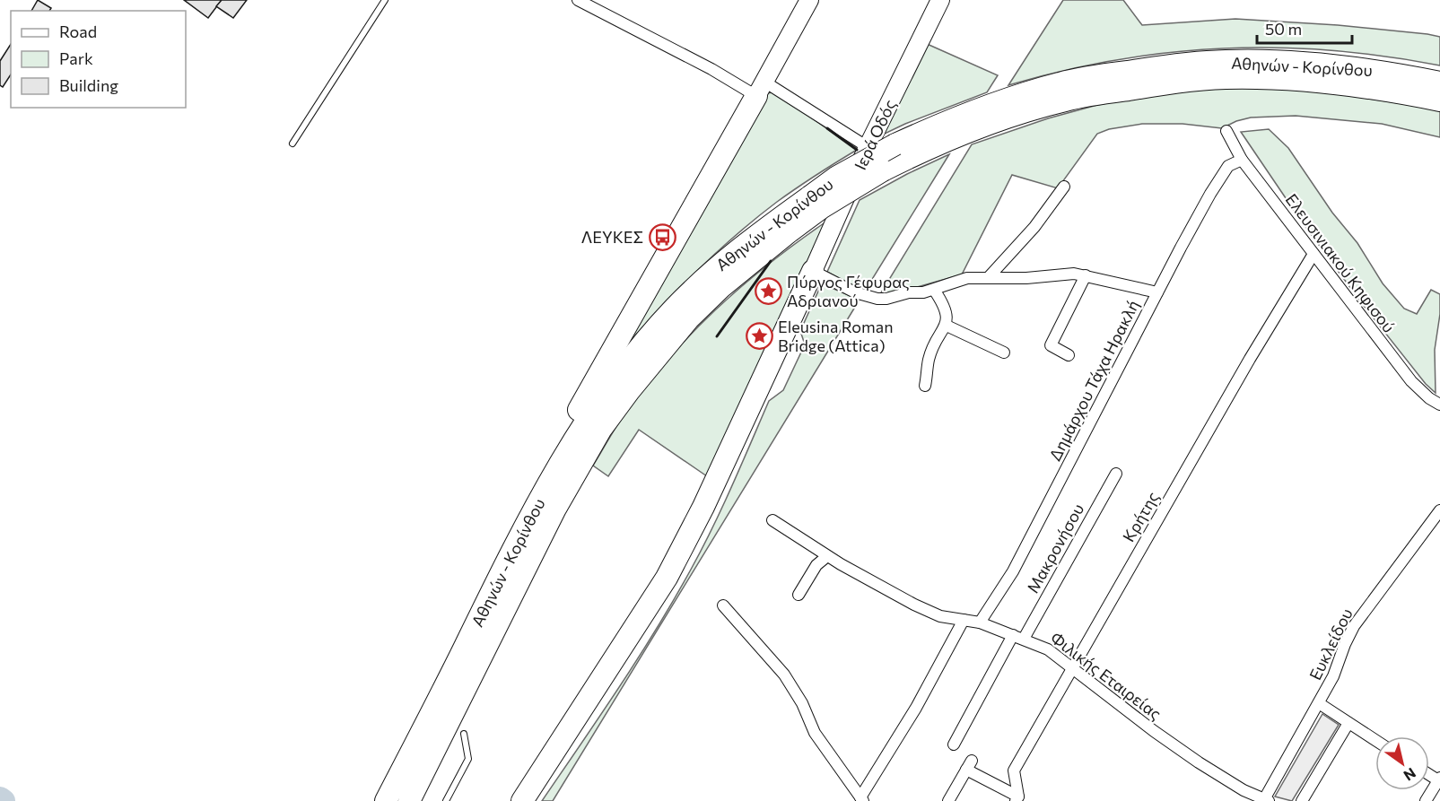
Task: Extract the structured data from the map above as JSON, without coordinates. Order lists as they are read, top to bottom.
{
  "streets": {
    "highway": ["Αθηνών - Κορίνθου"],
    "main road": ["Ιερά Οδός"],
    "street": [
      "Ελευσινιακού Κηφισού",
      "Δημάρχου Τάχα Ηρακλή",
      "Κρήτης",
      "Μακρονήσου",
      "Ευκλείδου",
      "Φιλικής Εταιρείας"
    ]
  },
  "crossings": [
    ["Ελευσινιακού Κηφισού", "Δημάρχου Τάχα Ηρακλή"],
    ["Ελευσινιακού Κηφισού", "Κρήτης"],
    ["Δημάρχου Τάχα Ηρακλή", "Φιλικής Εταιρείας"],
    ["Κρήτης", "Φιλικής Εταιρείας"],
    ["Μακρονήσου", "Φιλικής Εταιρείας"],
    ["Ευκλείδου", "Φιλικής Εταιρείας"]
  ],
  "places": {
    "bus stop": ["ΛΕΥΚΕΣ"],
    "place": ["Πύργος Γέφυρας Αδριανού", "Eleusina Roman Bridge (Attica)"]
  },
  "legend": ["Road", "Park", "Building"],
  "scale_bar": "50 m",
  "north": "bottom right"
}
